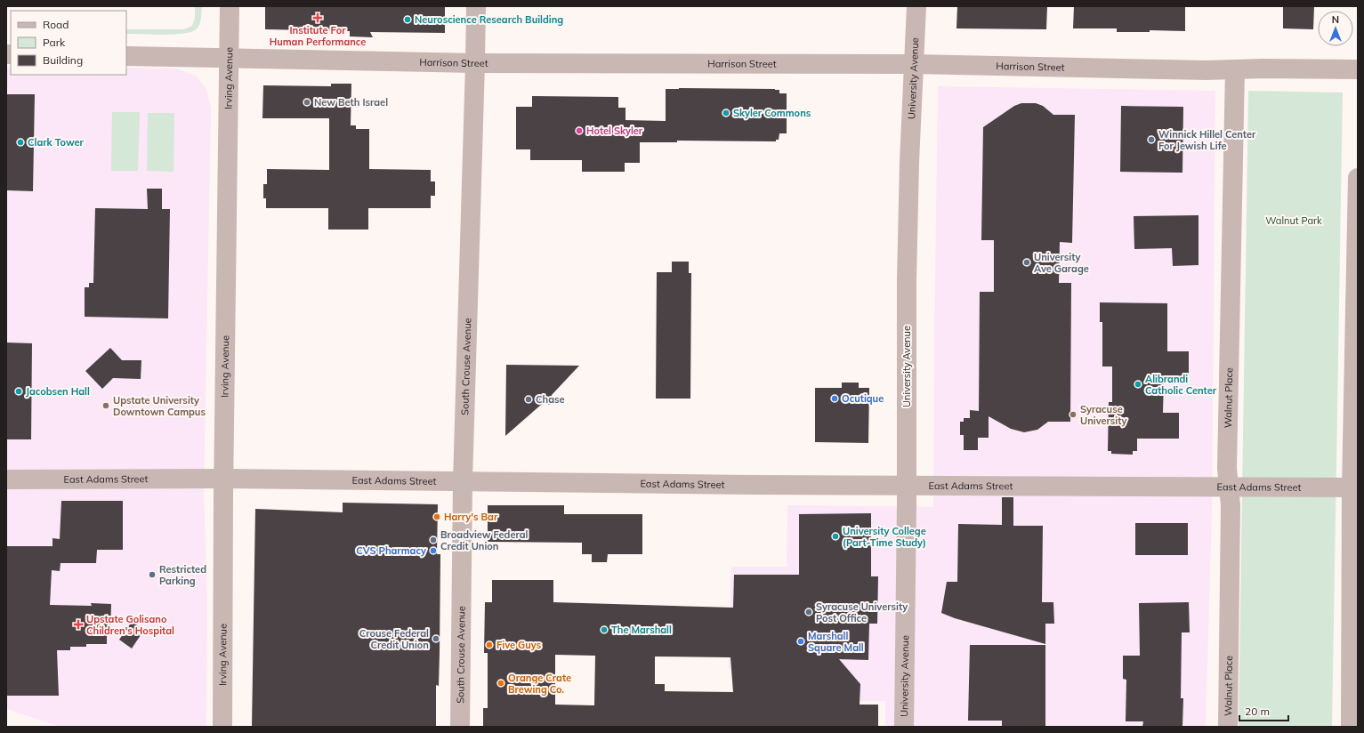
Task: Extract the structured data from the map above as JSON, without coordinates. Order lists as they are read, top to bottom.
{
  "streets": {
    "street": [
      "Harrison Street",
      "Irving Avenue",
      "University Avenue",
      "South Crouse Avenue",
      "Walnut Place",
      "East Adams Street"
    ]
  },
  "crossings": [
    ["Harrison Street", "Irving Avenue"],
    ["Harrison Street", "University Avenue"],
    ["Harrison Street", "South Crouse Avenue"],
    ["Harrison Street", "Walnut Place"],
    ["Irving Avenue", "East Adams Street"],
    ["University Avenue", "East Adams Street"],
    ["South Crouse Avenue", "East Adams Street"],
    ["Walnut Place", "East Adams Street"]
  ],
  "parks": ["Walnut Park"],
  "places": {
    "health": ["Institute For Human Performance", "Upstate Golisano Children's Hospital"],
    "other": [
      "Neuroscience Research Building",
      "New Beth Israel",
      "Skyler Commons",
      "Hotel Skyler",
      "Winnick Hillel Center For Jewish Life",
      "Clark Tower",
      "University Ave Garage",
      "Alibrandi Catholic Center",
      "Jacobsen Hall",
      "Ocutique",
      "Chase",
      "Upstate University Downtown Campus",
      "Syracuse University",
      "Harry's Bar",
      "University College (Part-Time Study)",
      "Broadview Federal Credit Union",
      "CVS Pharmacy",
      "Restricted Parking",
      "Syracuse University Post Office",
      "The Marshall",
      "Crouse Federal Credit Union",
      "Marshall Square Mall",
      "Five Guys",
      "Orange Crate Brewing Co."
    ]
  },
  "legend": ["Road", "Park", "Building"],
  "scale_bar": "20 m",
  "north": "top"
}
